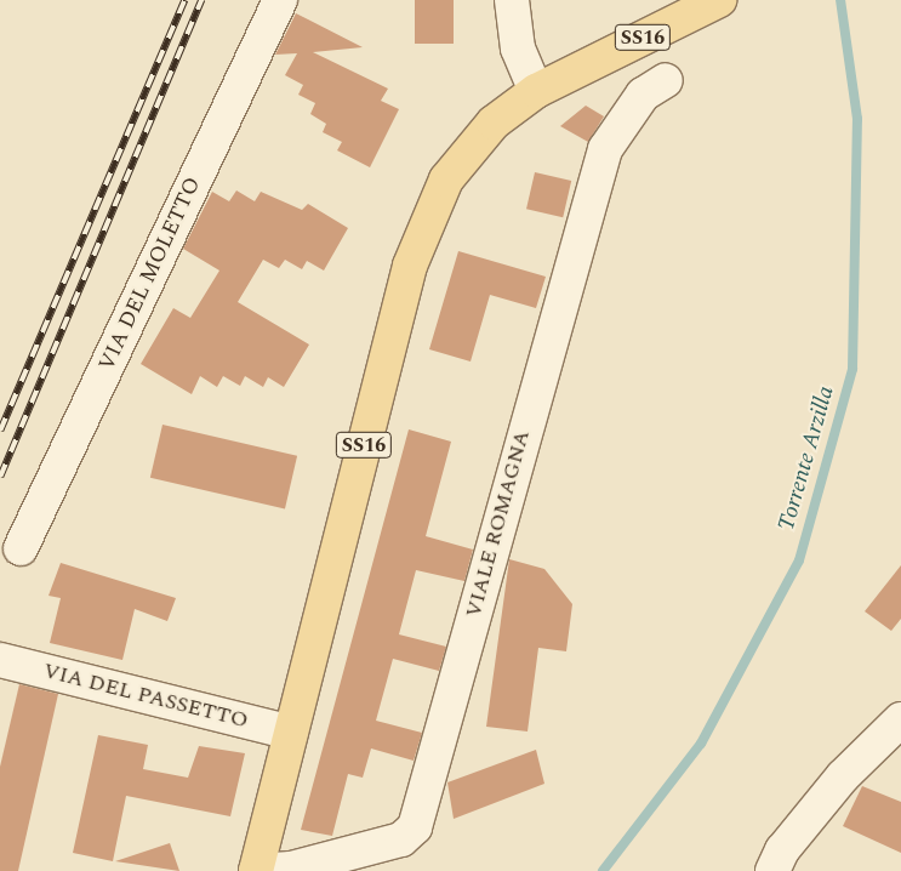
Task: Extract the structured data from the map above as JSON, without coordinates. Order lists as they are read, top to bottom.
{
  "streets": {
    "main road": ["SS16", "VIALE ROMAGNA"],
    "street": ["VIA DEL MOLETTO", "VIA DEL PASSETTO"]
  },
  "crossings": [
    ["VIALE ROMAGNA", "VIA DEL PASSETTO"]
  ],
  "water": ["Torrente Arzilla"]
}
